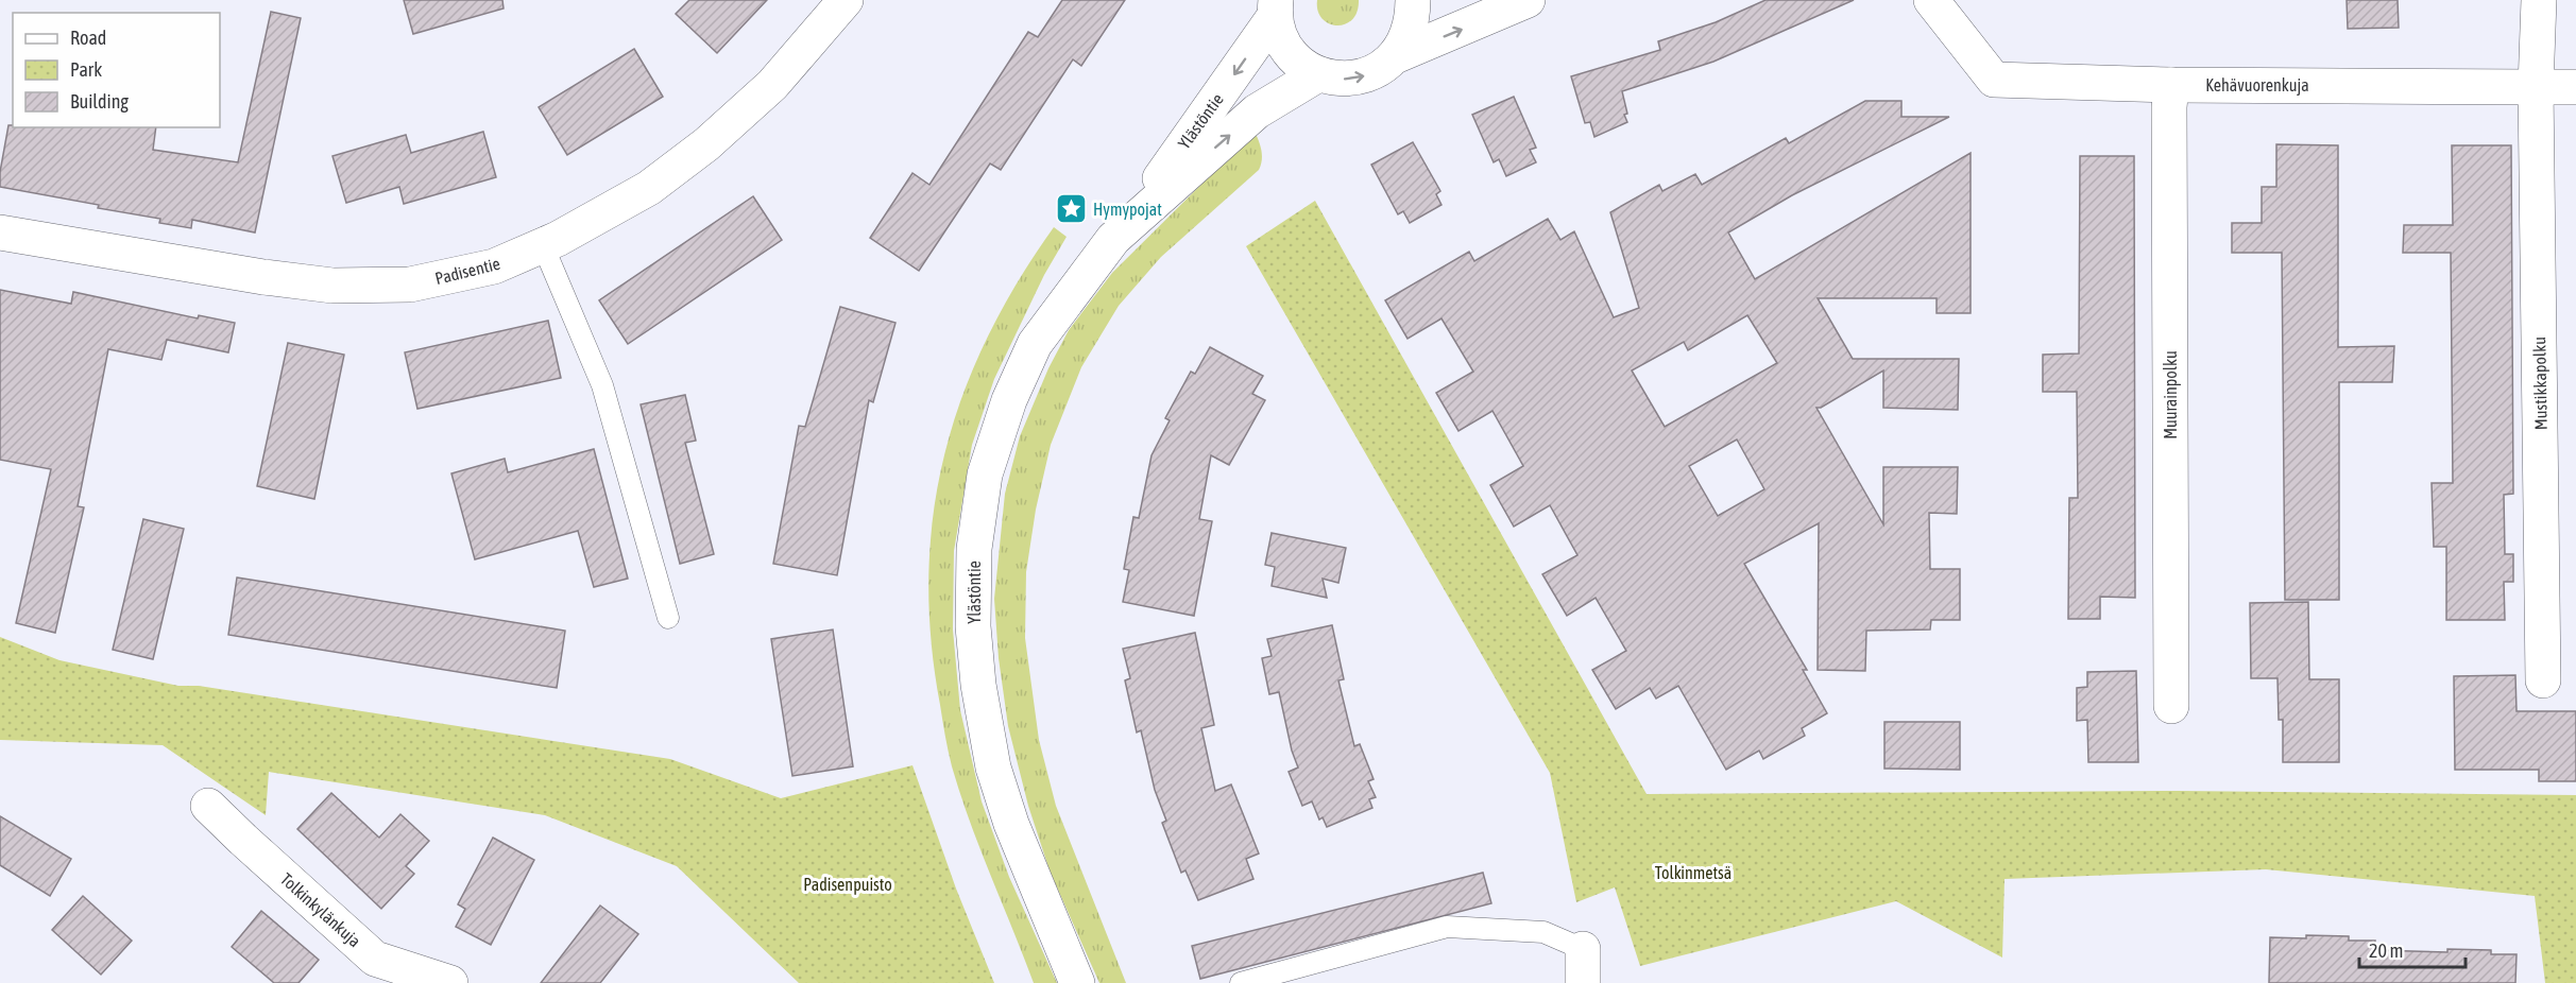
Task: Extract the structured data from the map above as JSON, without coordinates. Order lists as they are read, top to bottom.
{
  "streets": {
    "street": [
      "Kehävuorenkuja",
      "Ylästöntie",
      "Padisentie",
      "Mustikkapolku",
      "Muurainpolku",
      "Tolkinkylänkuja"
    ]
  },
  "crossings": [
    ["Kehävuorenkuja", "Mustikkapolku"],
    ["Kehävuorenkuja", "Muurainpolku"]
  ],
  "parks": ["Tolkinmetsä", "Padisenpuisto"],
  "places": {
    "place": ["Hymypojat"]
  },
  "legend": ["Road", "Park", "Building"],
  "scale_bar": "20 m"
}
